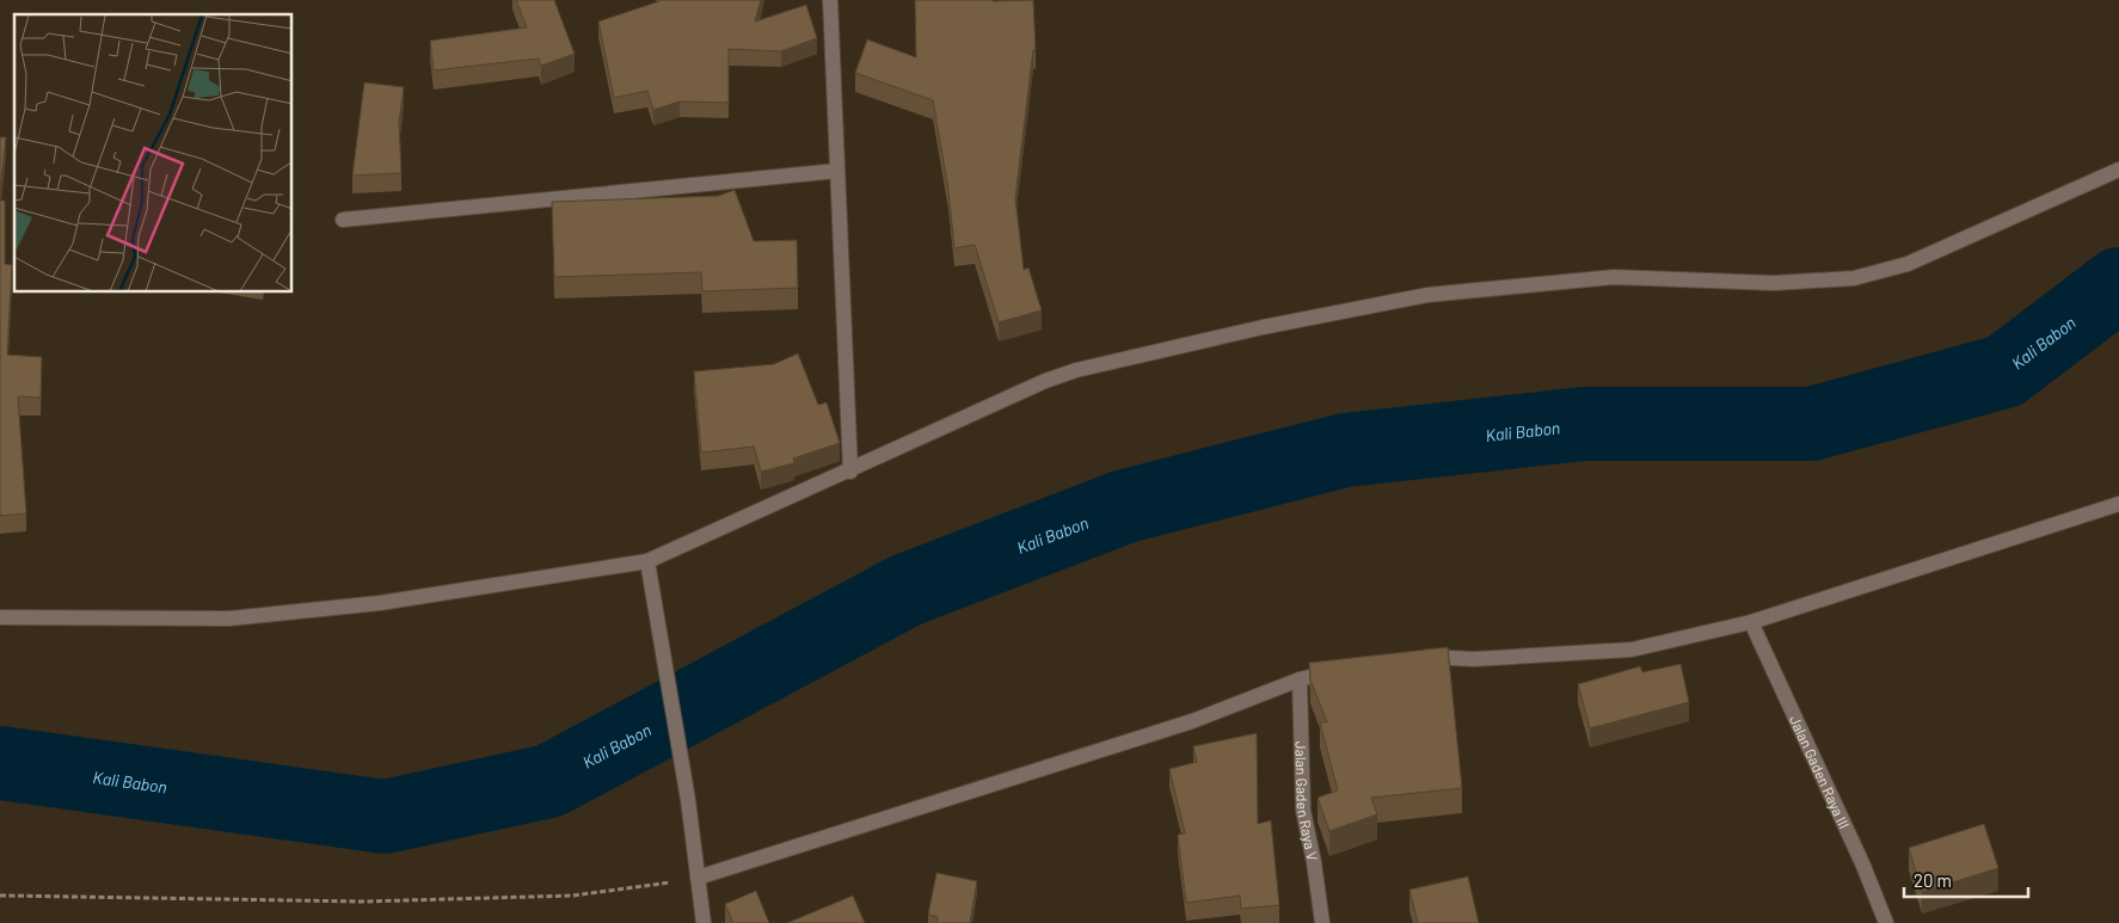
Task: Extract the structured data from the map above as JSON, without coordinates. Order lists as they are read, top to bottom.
{
  "streets": {
    "street": ["Jalan Gaden Raya III", "Jalan Gaden Raya V"]
  },
  "water": ["Kali Babon"],
  "scale_bar": "20 m"
}
